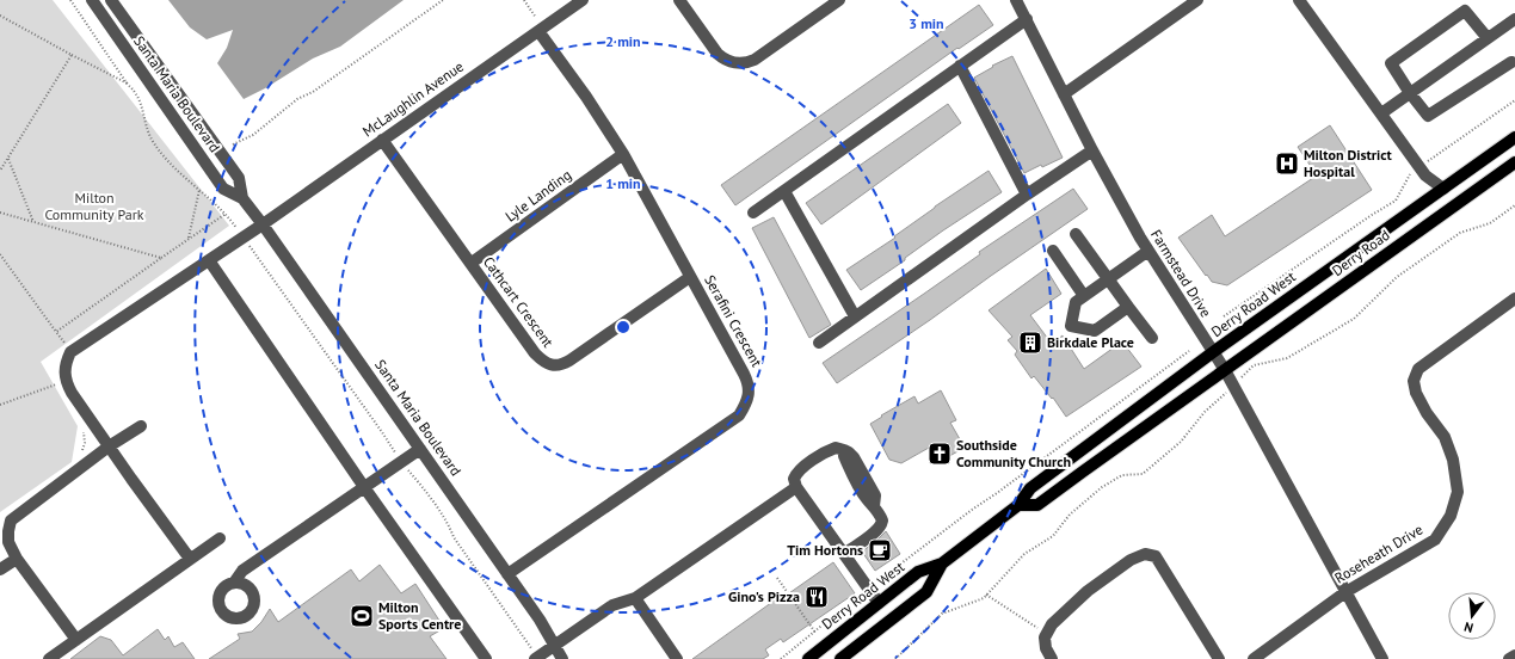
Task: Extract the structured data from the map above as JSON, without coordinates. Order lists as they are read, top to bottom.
{
  "streets": {
    "main road": ["Derry Road", "Derry Road West"],
    "street": [
      "Santa Maria Boulevard",
      "McLaughlin Avenue",
      "Lyle Landing",
      "Farmstead Drive",
      "Cathcart Crescent",
      "Serafini Crescent",
      "Roseheath Drive"
    ]
  },
  "crossings": [
    ["Santa Maria Boulevard", "McLaughlin Avenue"],
    ["Santa Maria Boulevard", "Serafini Crescent"],
    ["McLaughlin Avenue", "Cathcart Crescent"],
    ["McLaughlin Avenue", "Serafini Crescent"],
    ["Lyle Landing", "Cathcart Crescent"],
    ["Lyle Landing", "Serafini Crescent"],
    ["Derry Road", "Farmstead Drive"],
    ["Farmstead Drive", "Derry Road West"],
    ["Farmstead Drive", "Roseheath Drive"],
    ["Cathcart Crescent", "Serafini Crescent"]
  ],
  "parks": ["Milton Community Park"],
  "places": {
    "hospital": ["Milton District Hospital"],
    "building": ["Birkdale Place"],
    "church": ["Southside Community Church"],
    "cafe": ["Tim Hortons"],
    "restaurant": ["Gino's Pizza"],
    "sports": ["Milton Sports Centre"]
  },
  "north": "bottom",
  "rings": ["3 min", "2 min", "1 min"]
}
